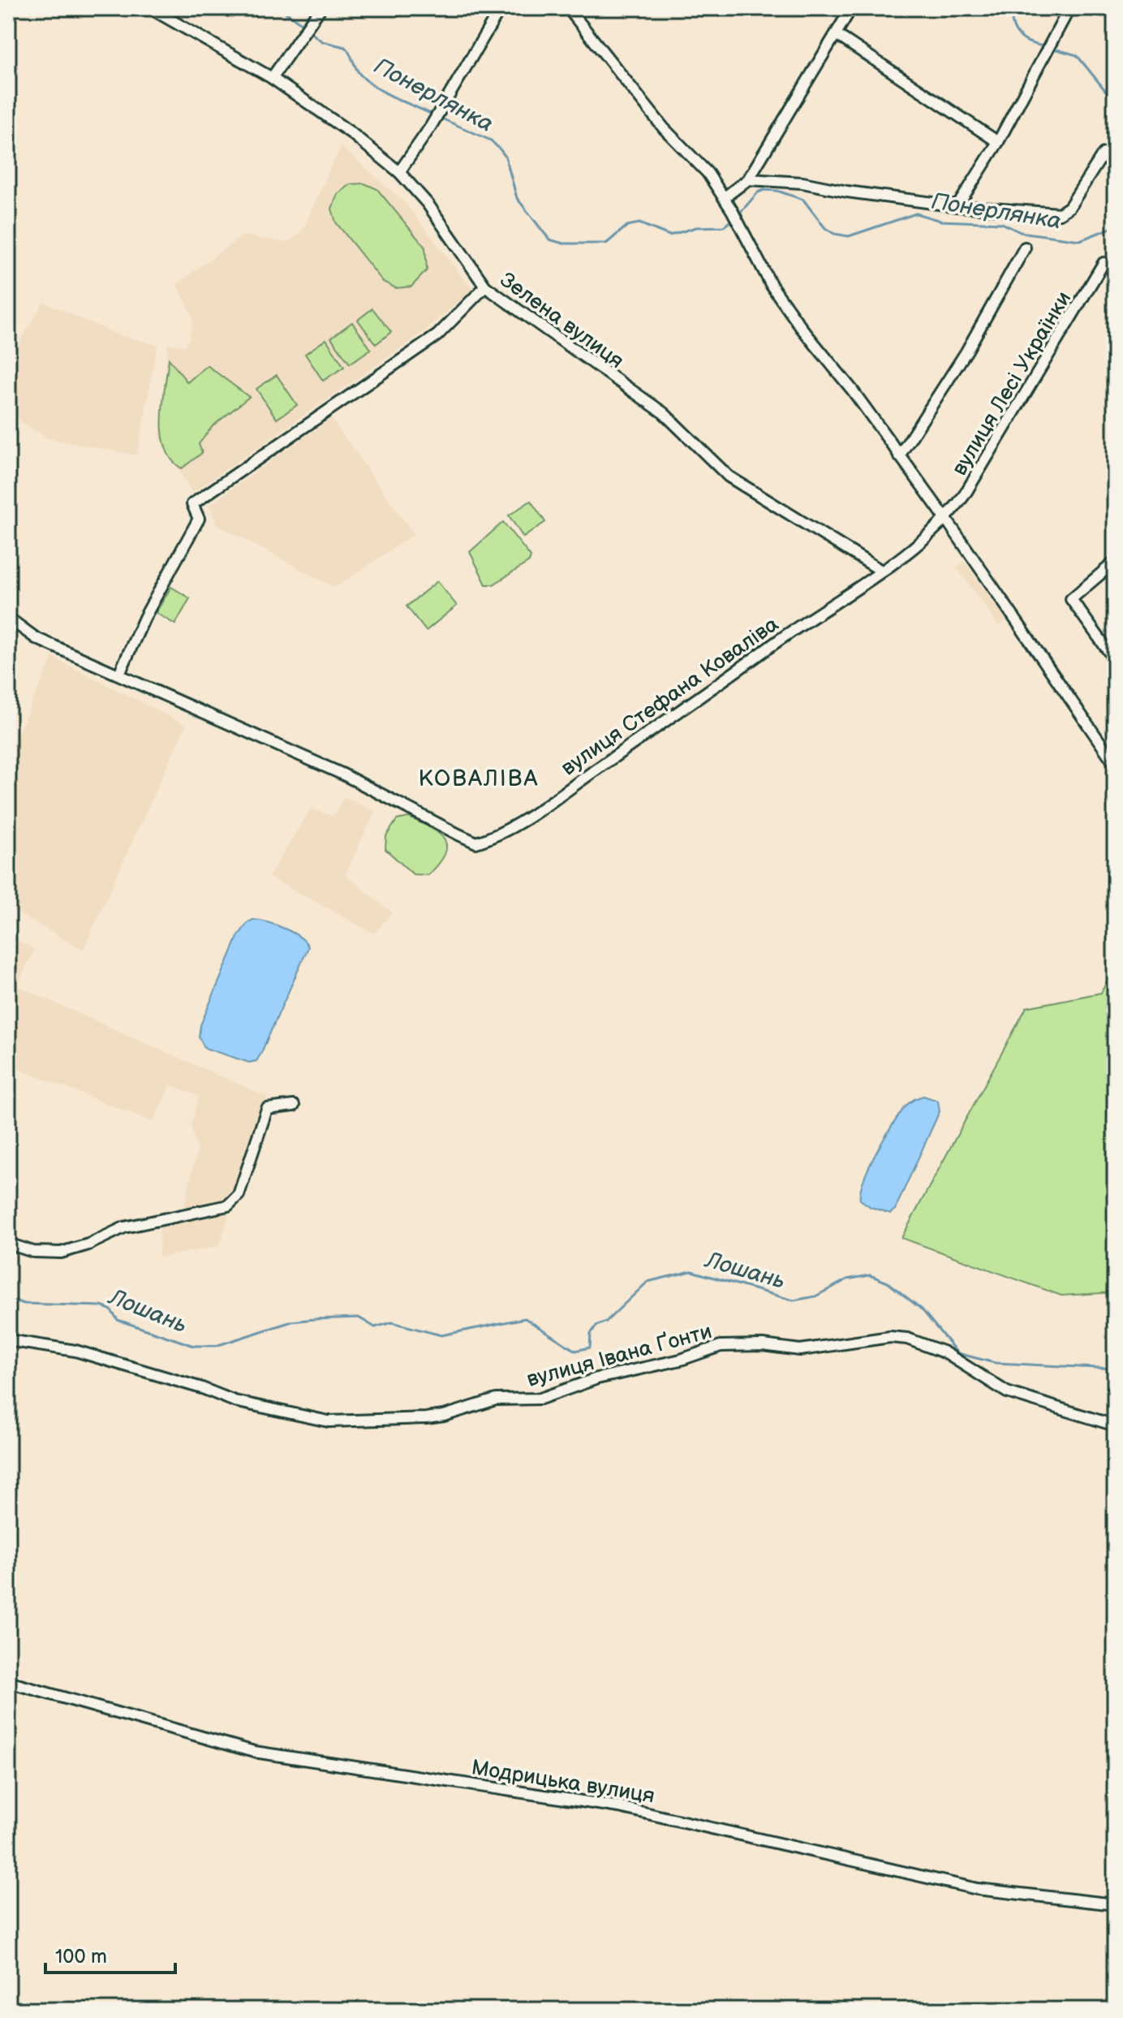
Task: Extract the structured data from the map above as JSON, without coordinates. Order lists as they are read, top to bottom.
{
  "streets": {
    "street": [
      "Зелена вулиця",
      "вулиця Лесі Українки",
      "вулиця Стефана Коваліва",
      "вулиця Івана Ґонти",
      "Модрицька вулиця"
    ]
  },
  "crossings": [
    ["Зелена вулиця", "вулиця Стефана Коваліва"],
    ["вулиця Лесі Українки", "вулиця Стефана Коваліва"]
  ],
  "districts": ["КОВАЛІВА"],
  "water": ["Понерлянка", "Лошань"],
  "scale_bar": "100 m"
}
